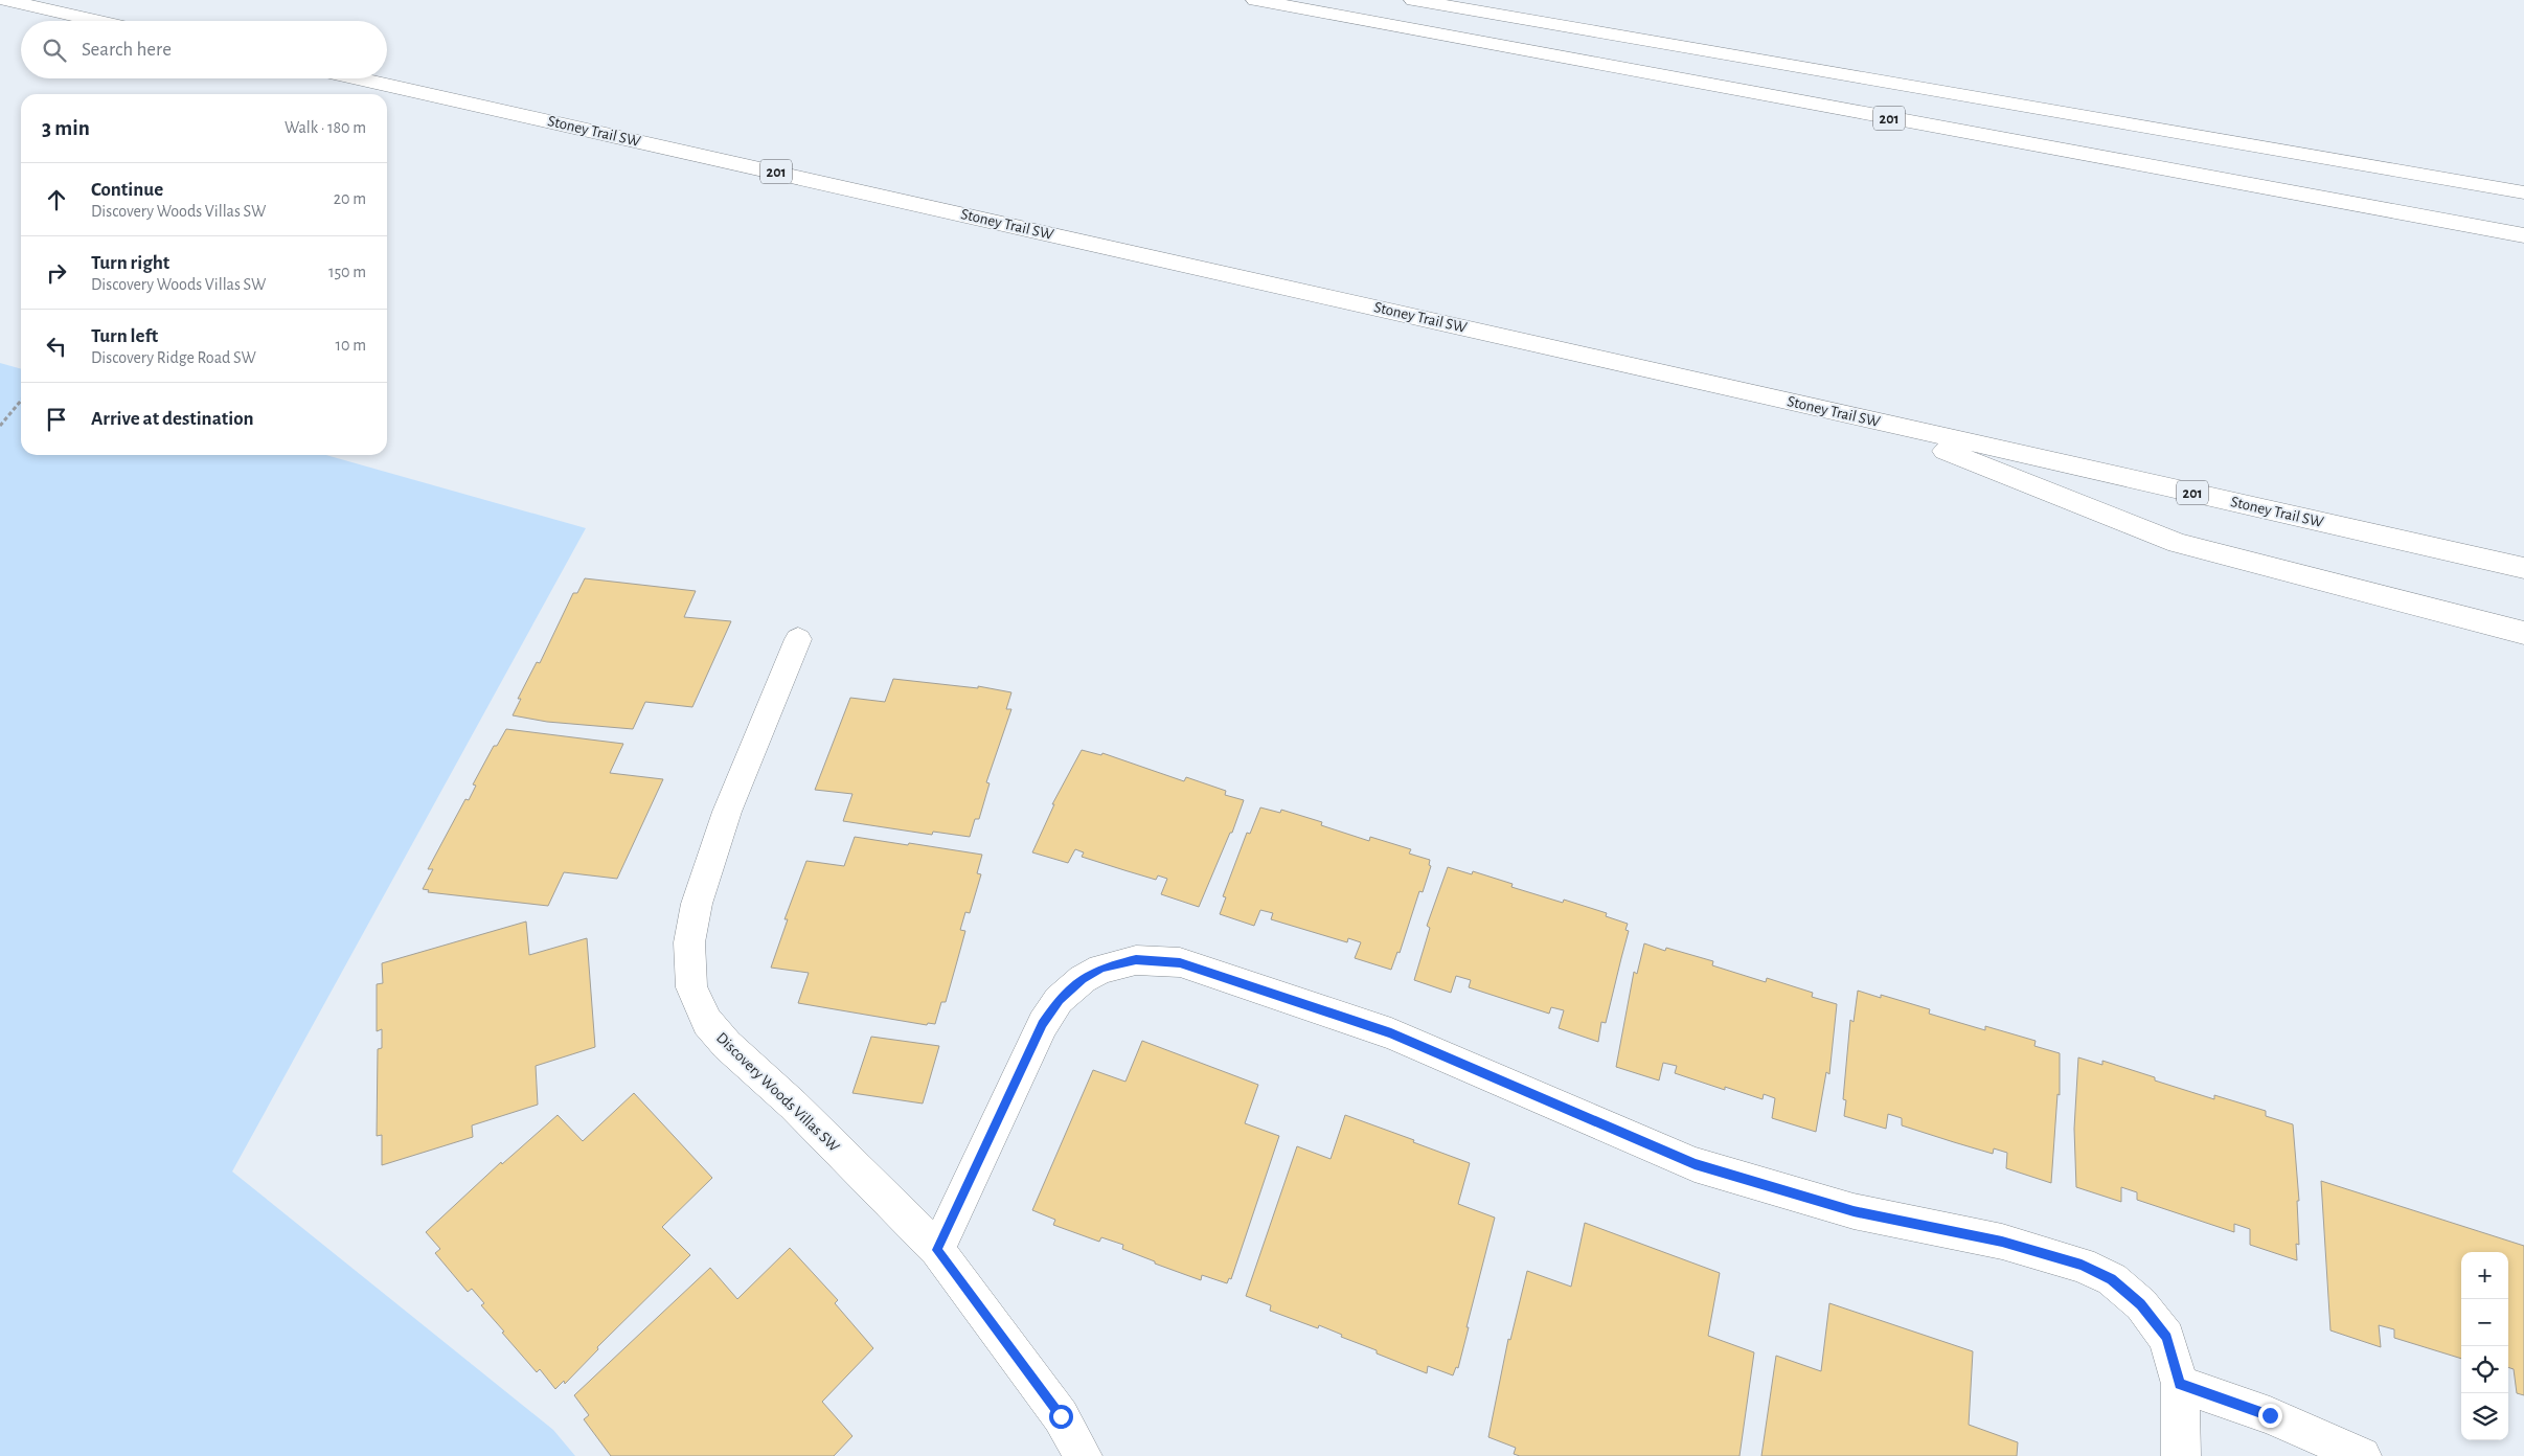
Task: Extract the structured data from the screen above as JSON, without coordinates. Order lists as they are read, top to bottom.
{
  "streets": {
    "main road": ["201", "Stoney Trail SW", "Discovery Woods Villas SW"]
  },
  "page": {
    "search": "Search here",
    "heading": ["3 min", "Walk · 180 m"],
    "list": [
      ["Continue", "Discovery Woods Villas SW", "20 m"],
      ["Turn right", "Discovery Woods Villas SW", "150 m"],
      ["Turn left", "Discovery Ridge Road SW", "10 m"],
      "Arrive at destination"
    ],
    "map_buttons": ["+", "−"]
  }
}
